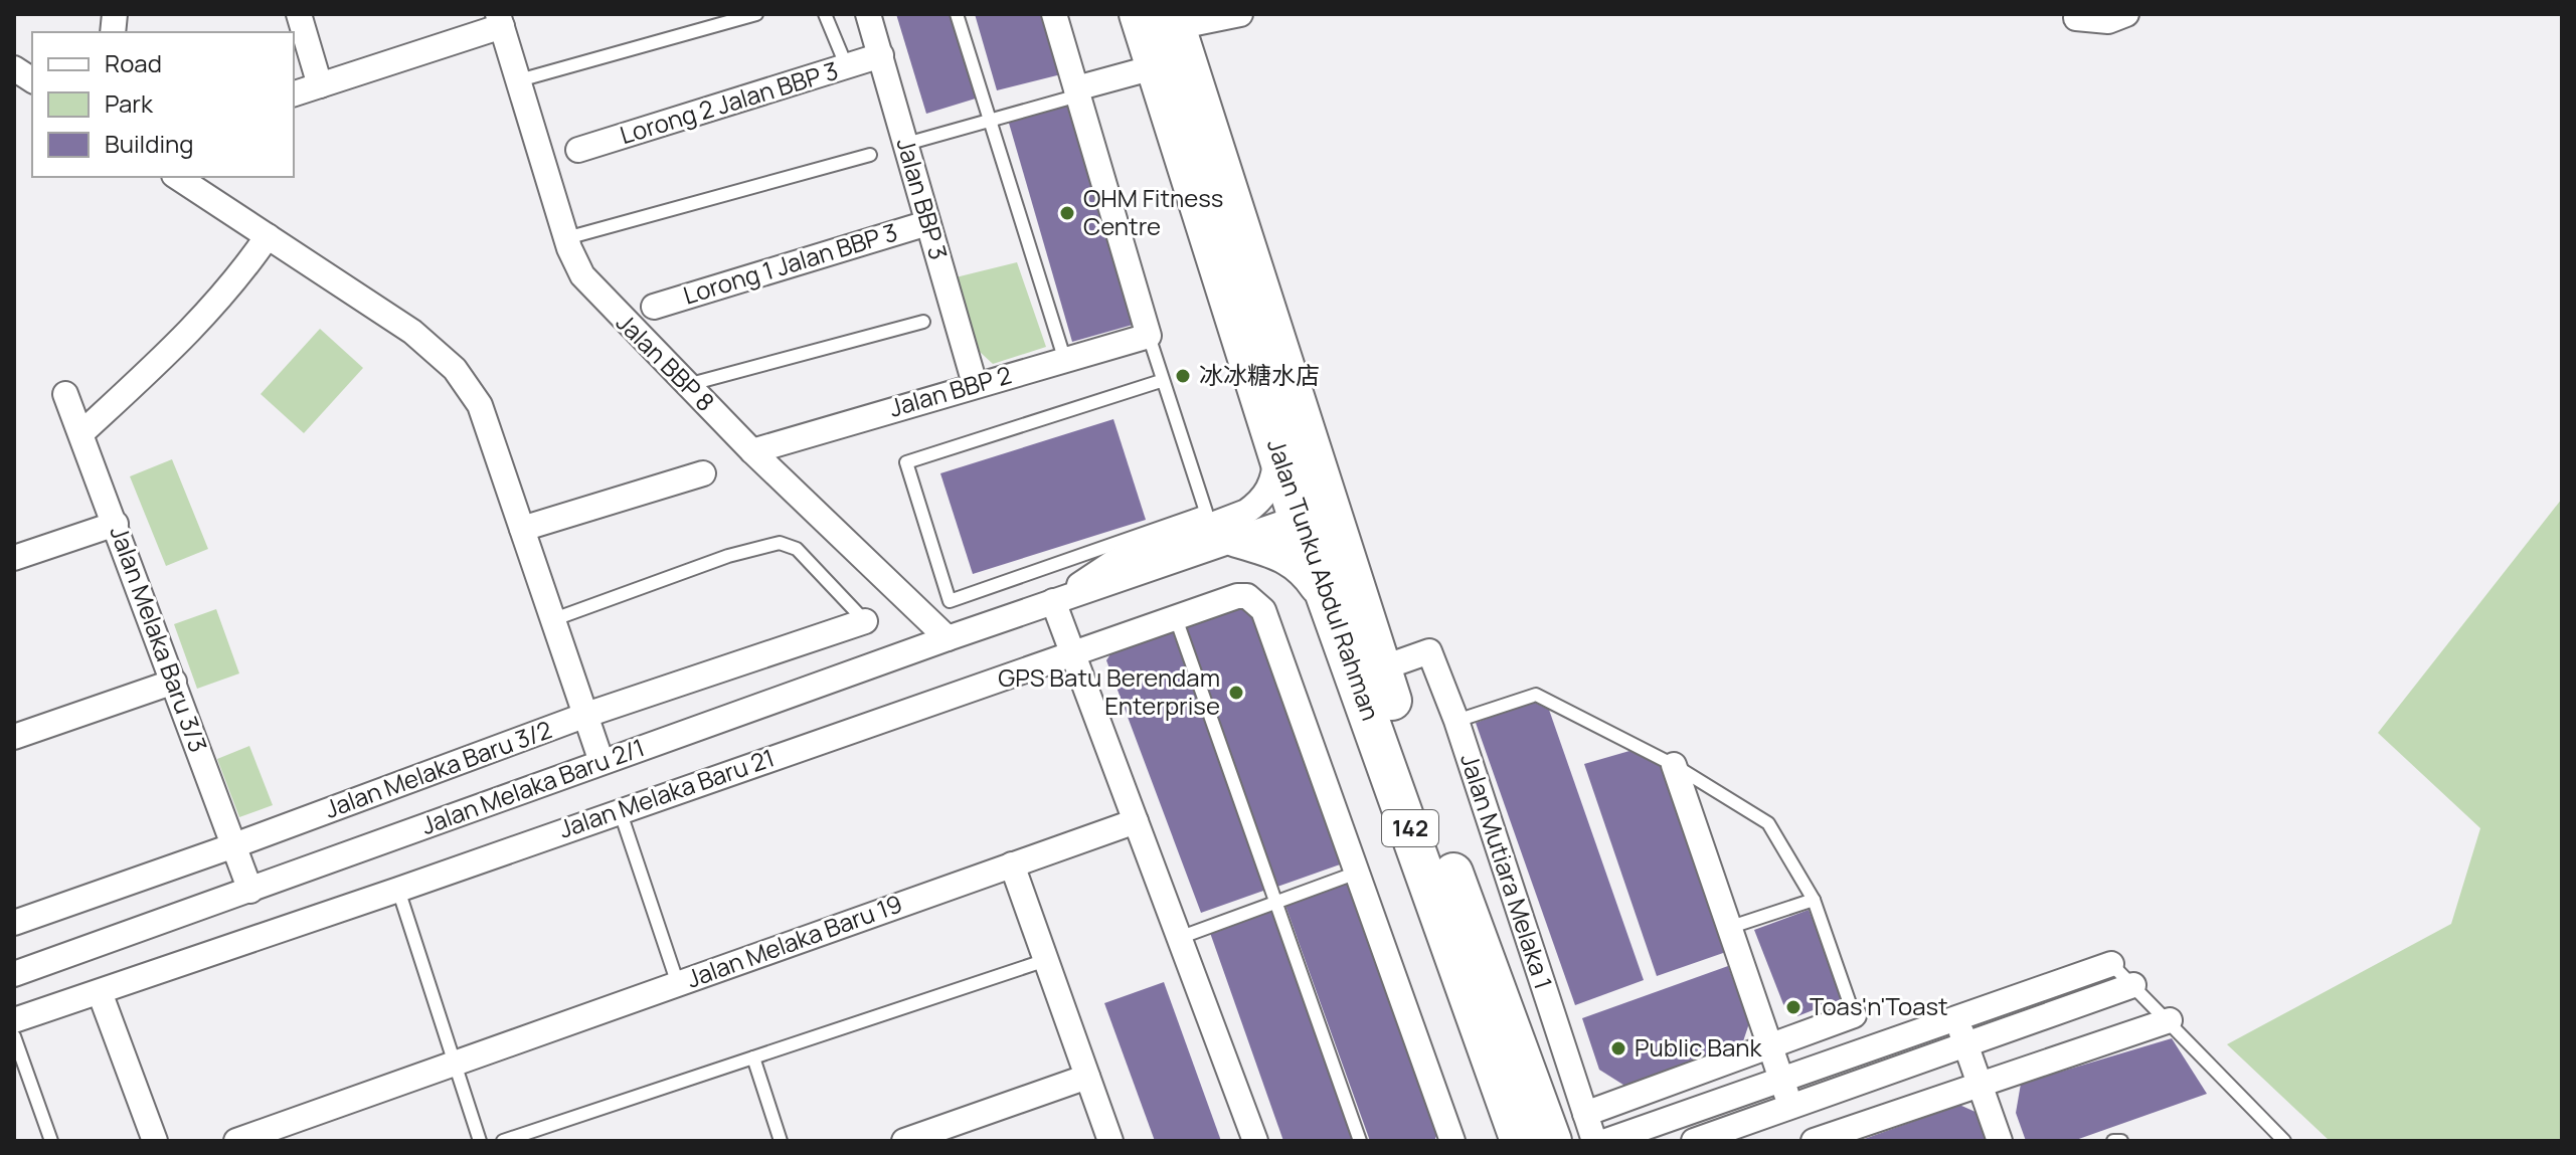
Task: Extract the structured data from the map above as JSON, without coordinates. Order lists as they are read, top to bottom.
{
  "streets": {
    "main road": ["Jalan Tunku Abdul Rahman", "142"],
    "street": [
      "Lorong 2 Jalan BBP 3",
      "Jalan BBP 3",
      "Lorong 1 Jalan BBP 3",
      "Jalan BBP 8",
      "Jalan BBP 2",
      "Jalan Melaka Baru 3/3",
      "Jalan Melaka Baru 3/2",
      "Jalan Melaka Baru 2/1",
      "Jalan Melaka Baru 21",
      "Jalan Mutiara Melaka 1",
      "Jalan Melaka Baru 19"
    ]
  },
  "crossings": [
    ["Lorong 2 Jalan BBP 3", "Jalan BBP 3"],
    ["Jalan BBP 3", "Lorong 1 Jalan BBP 3"],
    ["Jalan BBP 3", "Jalan BBP 2"],
    ["Jalan BBP 8", "Jalan BBP 2"],
    ["Jalan BBP 8", "Jalan Melaka Baru 2/1"],
    ["Jalan Tunku Abdul Rahman", "Jalan Mutiara Melaka 1"],
    ["Jalan Melaka Baru 3/3", "Jalan Melaka Baru 3/2"],
    ["Jalan Melaka Baru 3/3", "Jalan Melaka Baru 2/1"]
  ],
  "places": [
    "OHM Fitness Centre",
    "冰冰糖水店",
    "GPS Batu Berendam Enterprise",
    "Toas'n'Toast",
    "Public Bank"
  ],
  "legend": ["Road", "Park", "Building"]
}
